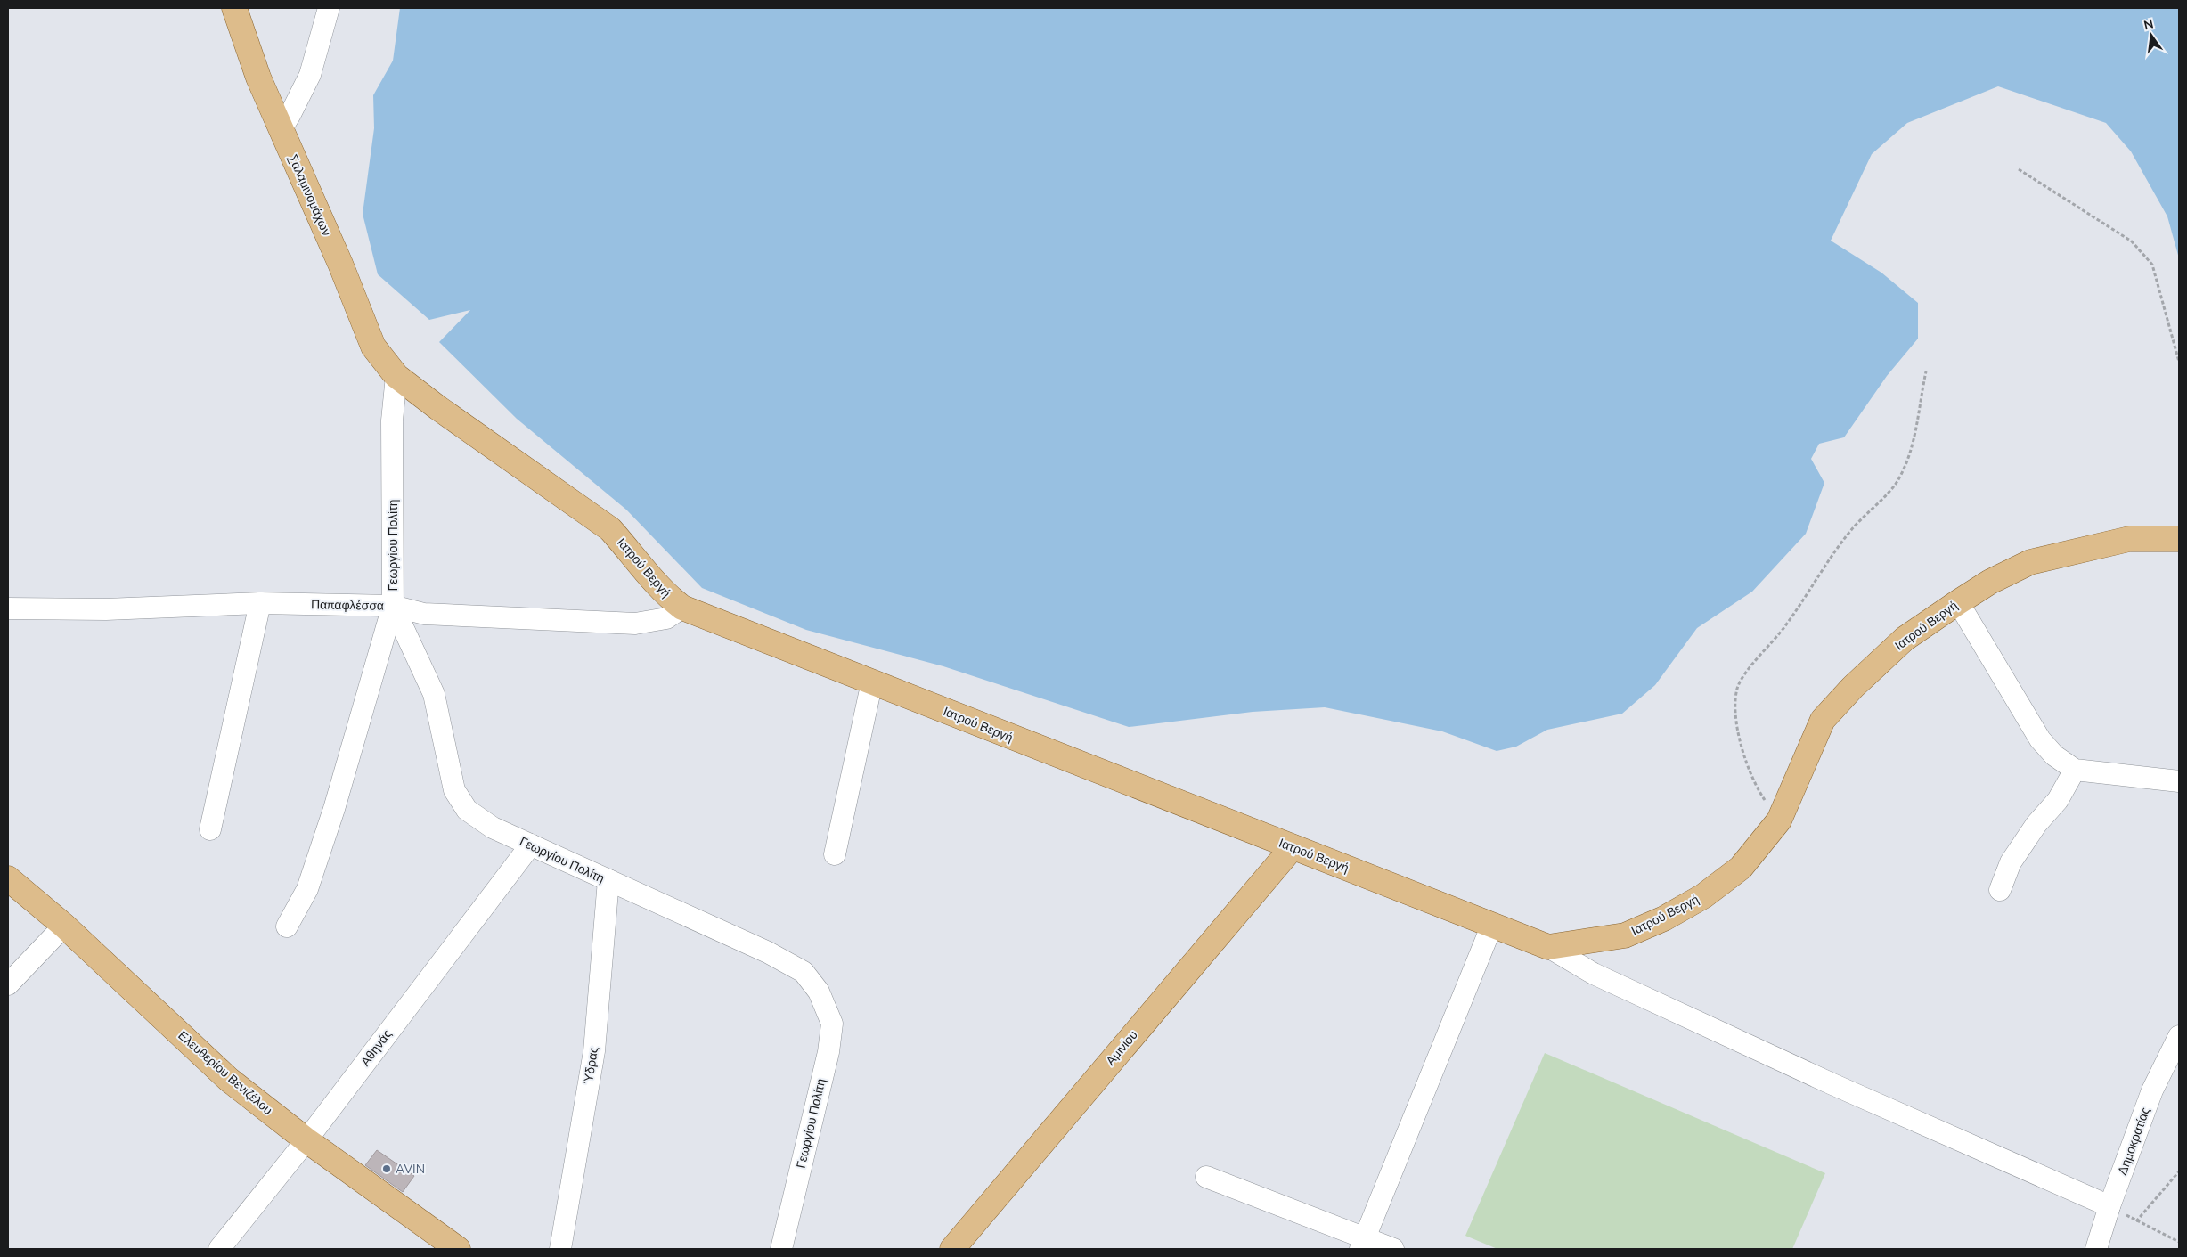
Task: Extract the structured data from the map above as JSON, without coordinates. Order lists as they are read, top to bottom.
{
  "streets": {
    "main road": [
      "Σαλαμινομάχων",
      "Ιατρού Βεργή",
      "Αμινίου",
      "Ελευθερίου Βενιζέλου"
    ],
    "street": [
      "Γεωργίου Πολίτη",
      "Παπαφλέσσα",
      "Αθηνάς",
      "Ύδρας",
      "Δημοκρατίας"
    ]
  },
  "crossings": [
    ["Σαλαμινομάχων", "Γεωργίου Πολίτη"],
    ["Σαλαμινομάχων", "Ιατρού Βεργή"],
    ["Γεωργίου Πολίτη", "Ιατρού Βεργή"],
    ["Γεωργίου Πολίτη", "Παπαφλέσσα"],
    ["Γεωργίου Πολίτη", "Αθηνάς"],
    ["Γεωργίου Πολίτη", "Ύδρας"],
    ["Ιατρού Βεργή", "Παπαφλέσσα"],
    ["Ιατρού Βεργή", "Αμινίου"],
    ["Αθηνάς", "Ελευθερίου Βενιζέλου"]
  ],
  "places": ["AVIN"],
  "north": "top"
}
